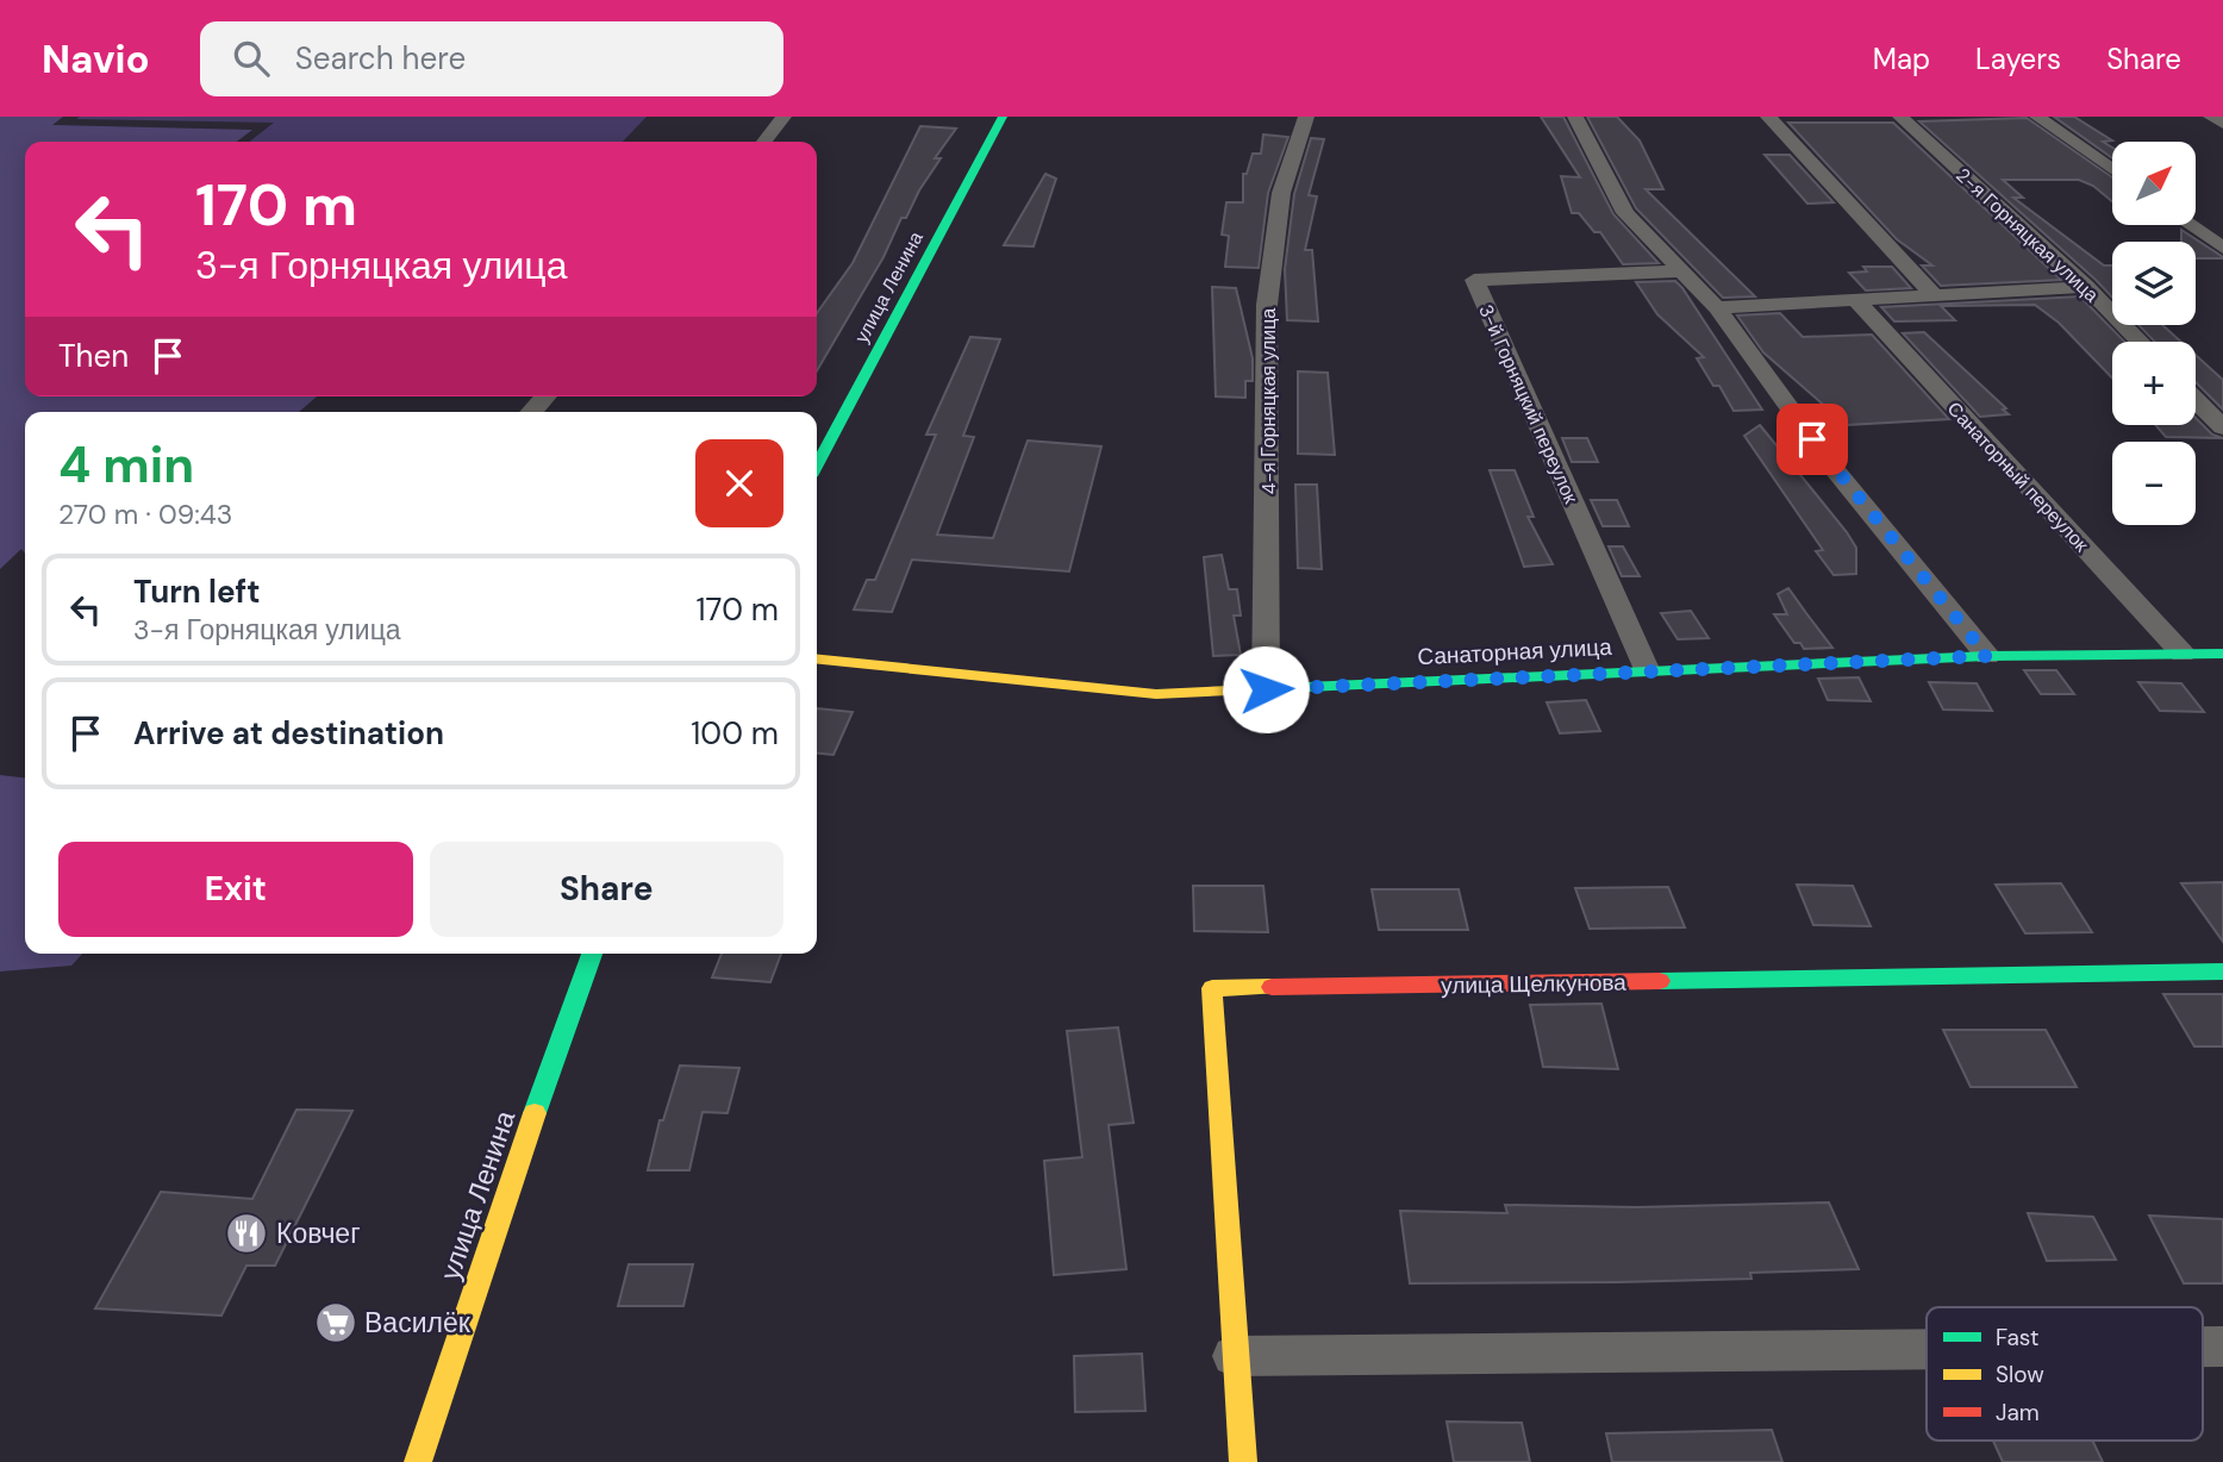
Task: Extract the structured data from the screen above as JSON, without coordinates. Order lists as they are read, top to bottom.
{
  "streets": {
    "street": [
      "2-я Горняцкая улица",
      "улица Ленина",
      "4-я Горняцкая улица",
      "3-й Горняцкий переулок",
      "Санаторный переулок",
      "Санаторная улица",
      "улица Щелкунова"
    ]
  },
  "crossings": [
    ["4-я Горняцкая улица", "Санаторная улица"],
    ["3-й Горняцкий переулок", "Санаторная улица"],
    ["Санаторный переулок", "Санаторная улица"]
  ],
  "places": {
    "restaurant": ["Ковчег"],
    "supermarket": ["Василёк"]
  },
  "legend": ["Fast", "Slow", "Jam"],
  "north": "top right",
  "page": {
    "header": "Navio",
    "search": "Search here",
    "nav": ["Map", "Layers", "Share"],
    "map_buttons": ["+", "−"],
    "turn": ["170 m", "3-я Горняцкая улица"],
    "then": "Then",
    "heading": ["4 min", "270 m · 09:43"],
    "list": [
      {
        "name": "Turn left",
        "note": "3-я Горняцкая улица",
        "value": "170 m"
      },
      {
        "name": "Arrive at destination",
        "value": "100 m"
      }
    ],
    "buttons": ["Exit", "Share"]
  }
}
